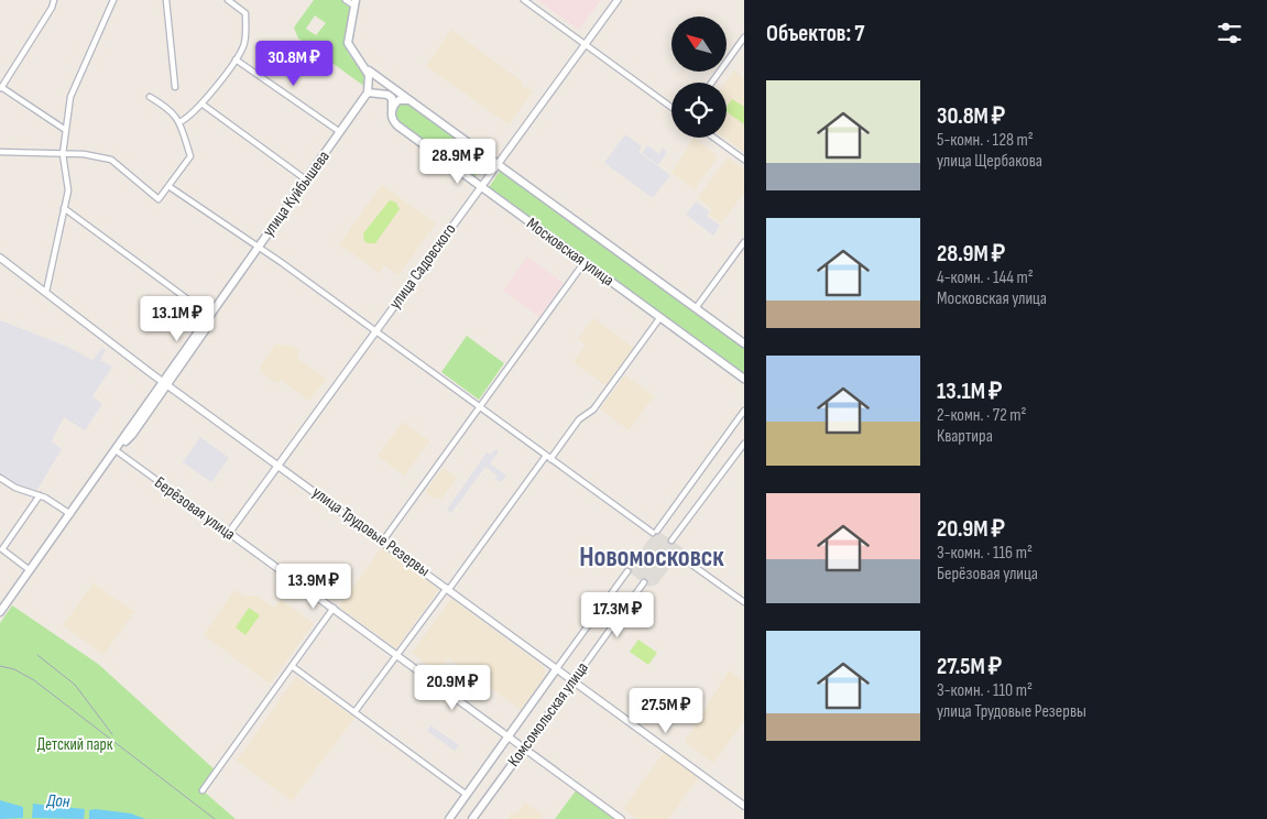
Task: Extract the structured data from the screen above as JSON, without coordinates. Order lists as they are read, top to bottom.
{
  "streets": {
    "main road": ["улица Куйбышева", "Московская улица", "Комсомольская улица"],
    "street": ["улица Садовского", "Берёзовая улица", "улица Трудовые Резервы"]
  },
  "crossings": [
    ["улица Куйбышева", "улица Трудовые Резервы"],
    ["Московская улица", "улица Садовского"],
    ["улица Садовского", "Берёзовая улица"],
    ["улица Садовского", "улица Трудовые Резервы"],
    ["Берёзовая улица", "Комсомольская улица"],
    ["улица Трудовые Резервы", "Комсомольская улица"]
  ],
  "districts": ["Новомосковск"],
  "water": ["Дон"],
  "parks": ["Детский парк"],
  "north": "top left",
  "page": {
    "heading": "Объектов: 7",
    "price": [
      "30.8M ₽",
      "28.9M ₽",
      "13.1M ₽",
      "13.9M ₽",
      "17.3M ₽",
      "20.9M ₽",
      "27.5M ₽"
    ],
    "list": [
      {
        "name": "30.8M ₽",
        "note": "5-комн. · 128 m² · улица Щербакова"
      },
      {
        "name": "28.9M ₽",
        "note": "4-комн. · 144 m² · Московская улица"
      },
      {
        "name": "13.1M ₽",
        "note": "2-комн. · 72 m² · Квартира"
      },
      {
        "name": "20.9M ₽",
        "note": "3-комн. · 116 m² · Берёзовая улица"
      },
      {
        "name": "27.5M ₽",
        "note": "3-комн. · 110 m² · улица Трудовые Резервы"
      }
    ]
  }
}
